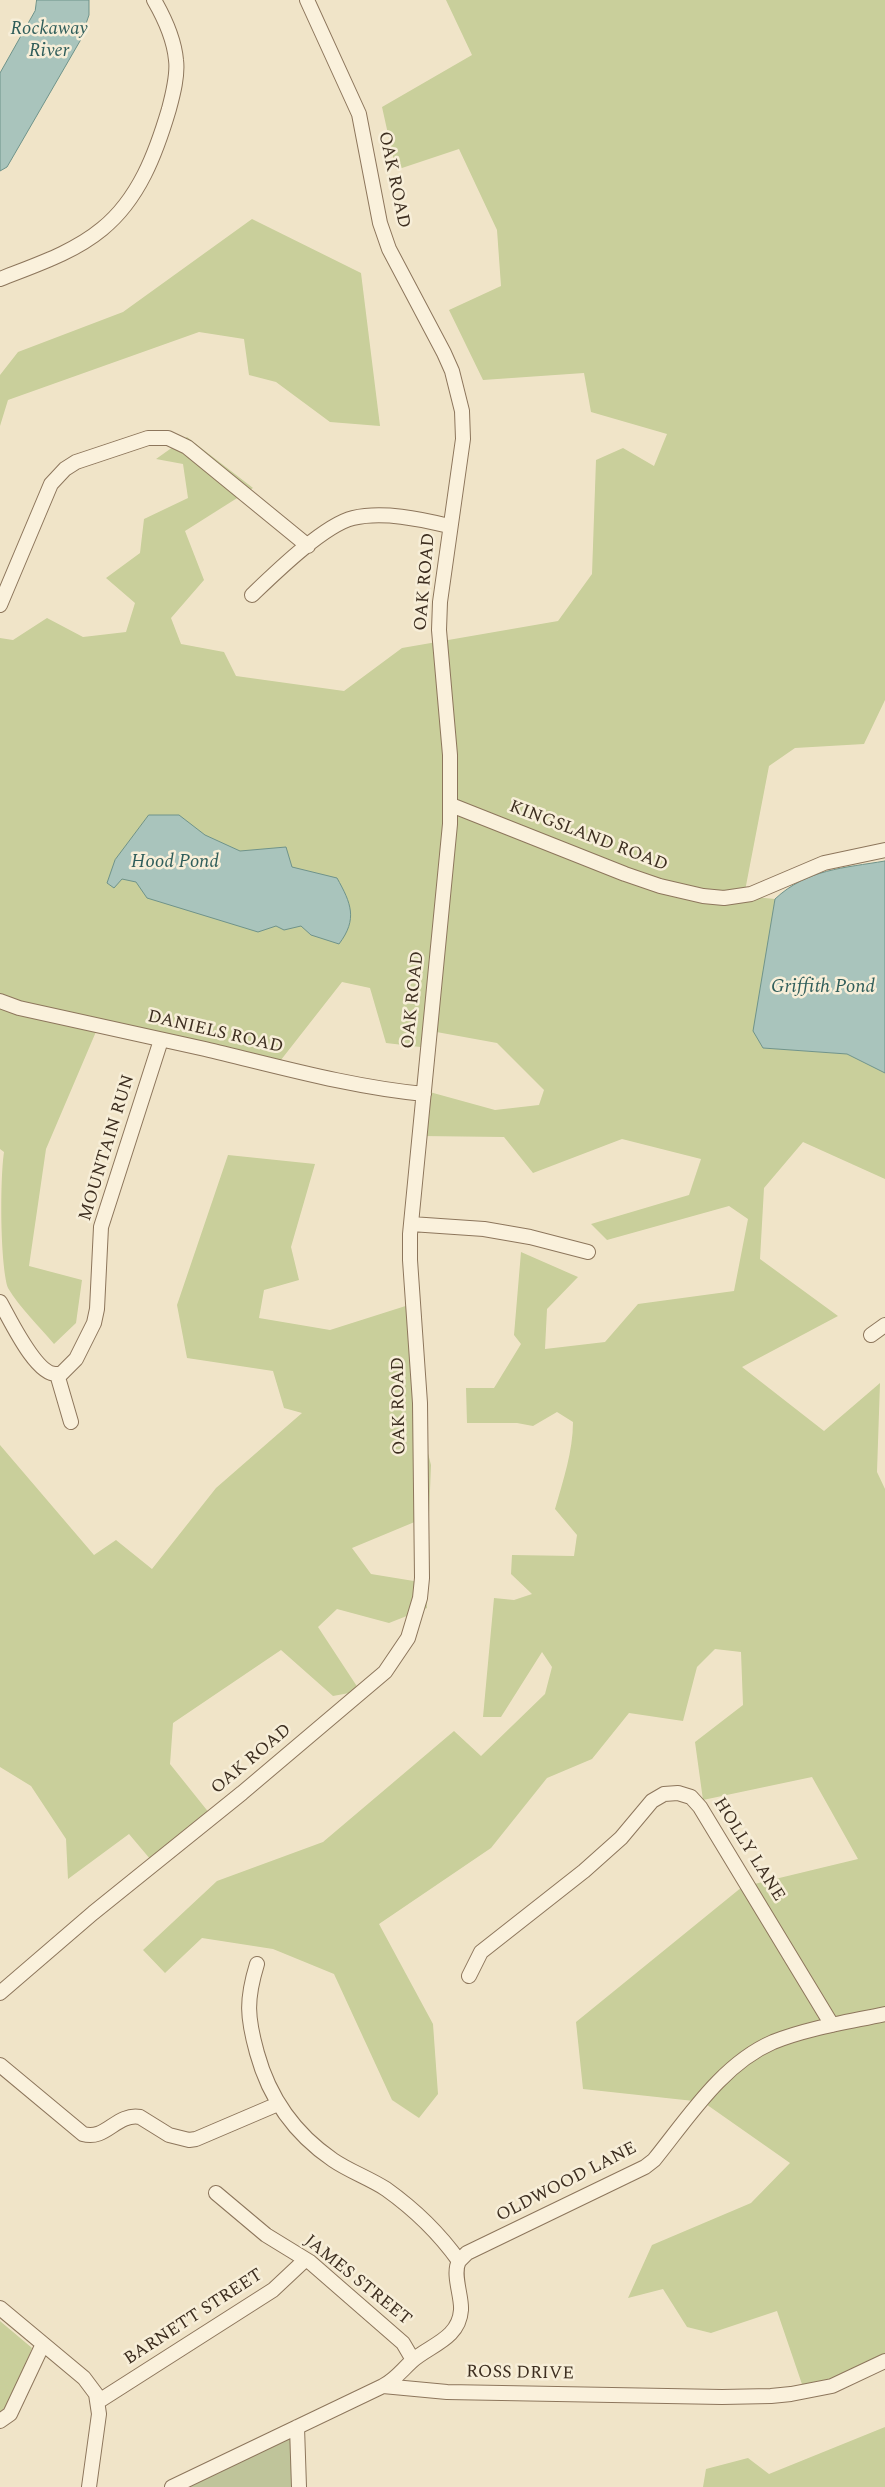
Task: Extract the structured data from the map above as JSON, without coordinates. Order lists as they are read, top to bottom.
{
  "streets": {
    "street": [
      "OAK ROAD",
      "KINGSLAND ROAD",
      "DANIELS ROAD",
      "MOUNTAIN RUN",
      "HOLLY LANE",
      "OLDWOOD LANE",
      "JAMES STREET",
      "BARNETT STREET",
      "ROSS DRIVE"
    ]
  },
  "crossings": [
    ["OAK ROAD", "KINGSLAND ROAD"],
    ["OAK ROAD", "DANIELS ROAD"],
    ["DANIELS ROAD", "MOUNTAIN RUN"],
    ["HOLLY LANE", "OLDWOOD LANE"],
    ["JAMES STREET", "BARNETT STREET"]
  ],
  "water": ["Rockaway River", "Hood Pond", "Griffith Pond"]
}
